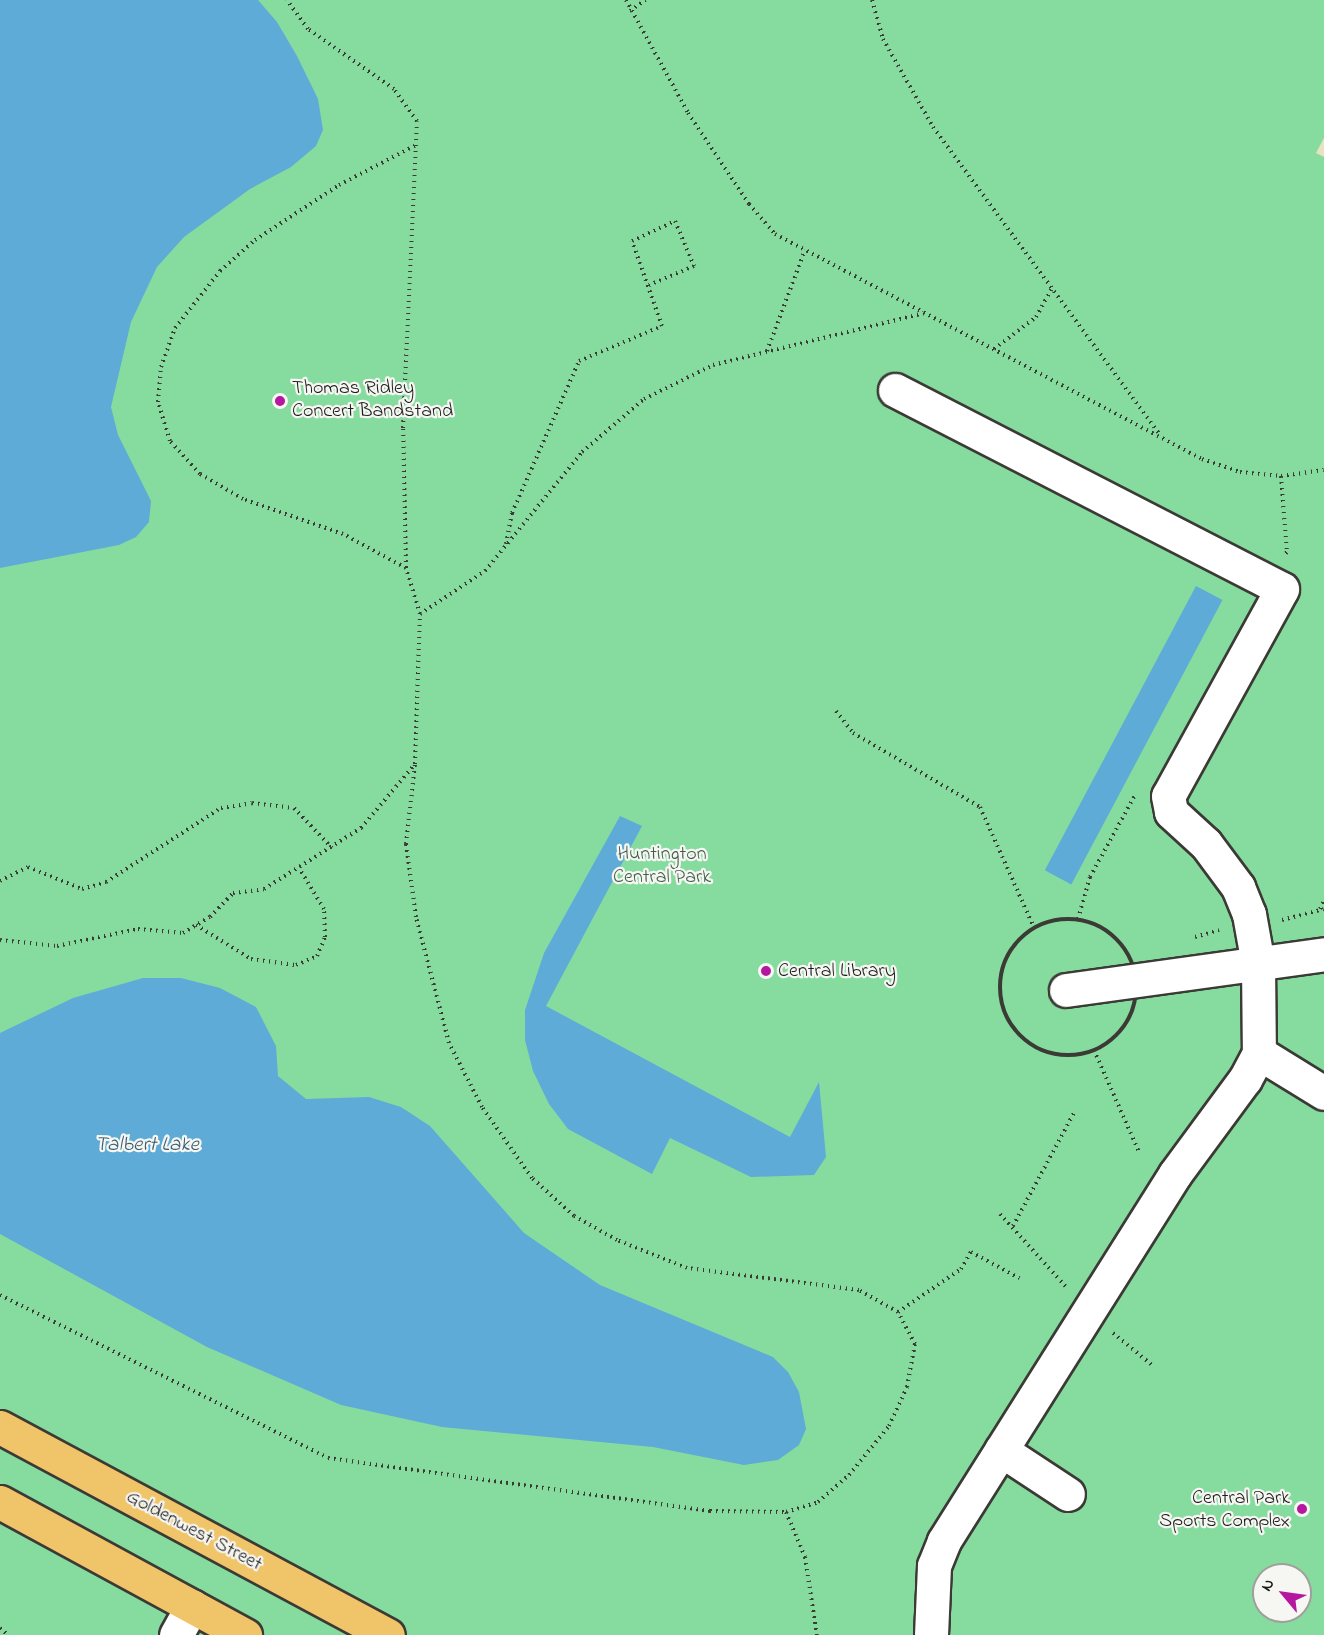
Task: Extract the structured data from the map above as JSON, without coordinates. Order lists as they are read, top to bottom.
{
  "streets": {
    "main road": ["Goldenwest Street"]
  },
  "water": ["Talbert Lake"],
  "parks": ["Huntington Central Park"],
  "places": ["Thomas Ridley Concert Bandstand", "Central Library", "Central Park Sports Complex"],
  "north": "top left"
}
